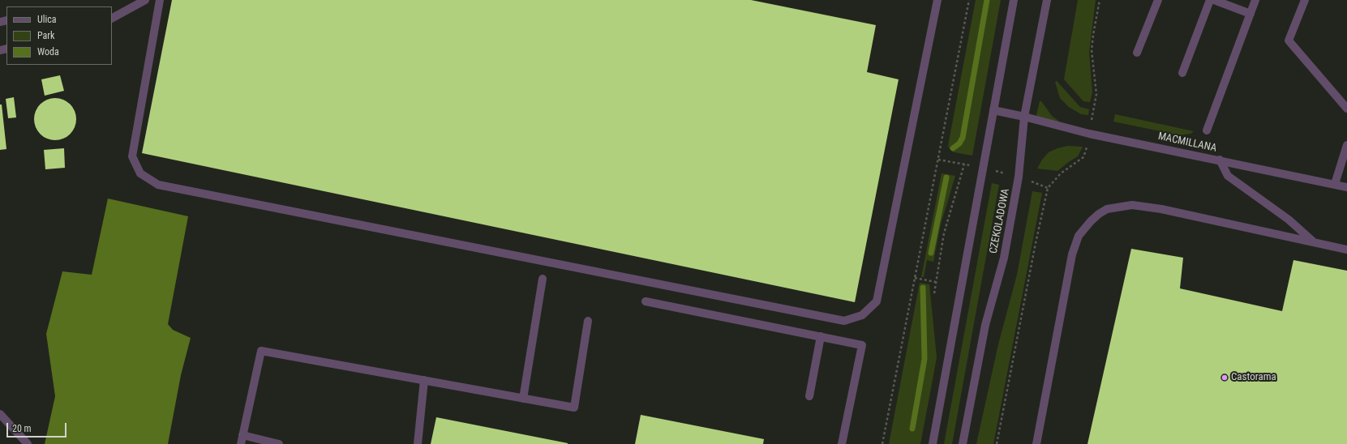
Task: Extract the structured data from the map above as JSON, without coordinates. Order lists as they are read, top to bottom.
{
  "streets": {
    "street": ["MACMILLANA", "CZEKOLADOWA"]
  },
  "crossings": [
    ["MACMILLANA", "CZEKOLADOWA"]
  ],
  "places": ["Castorama"],
  "legend": ["Ulica", "Park", "Woda"],
  "scale_bar": "20 m"
}
